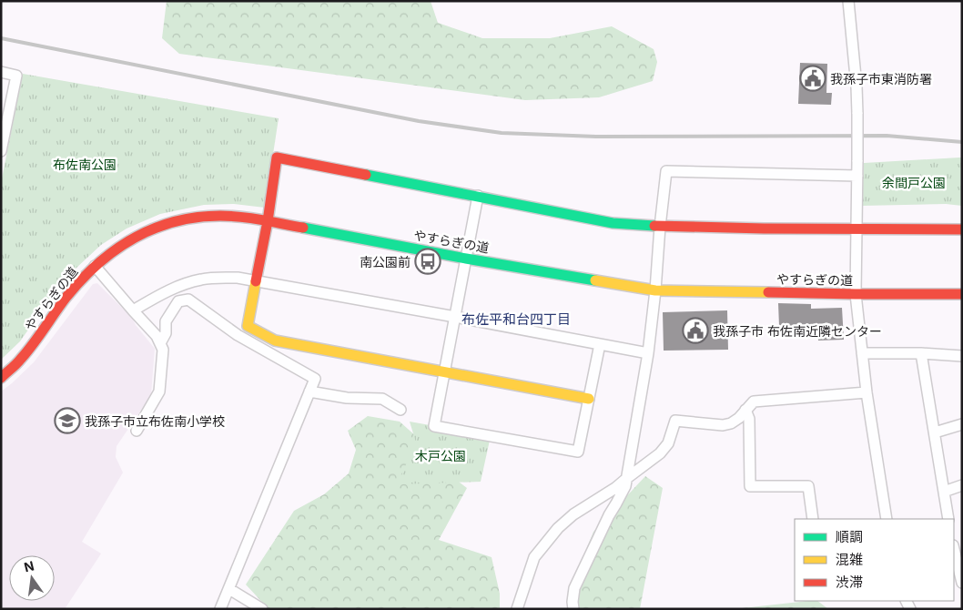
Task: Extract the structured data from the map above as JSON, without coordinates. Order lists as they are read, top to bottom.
{
  "streets": {
    "street": ["やすらぎの道"]
  },
  "districts": ["布佐平和台四丁目"],
  "parks": ["布佐南公園", "余間戸公園", "木戸公園"],
  "places": {
    "public building": ["我孫子市東消防署", "我孫子市 布佐南近隣センター"],
    "bus stop": ["南公園前"],
    "school or university": ["我孫子市立布佐南小学校"]
  },
  "legend": ["順調", "混雑", "渋滞"],
  "north": "top"
}
